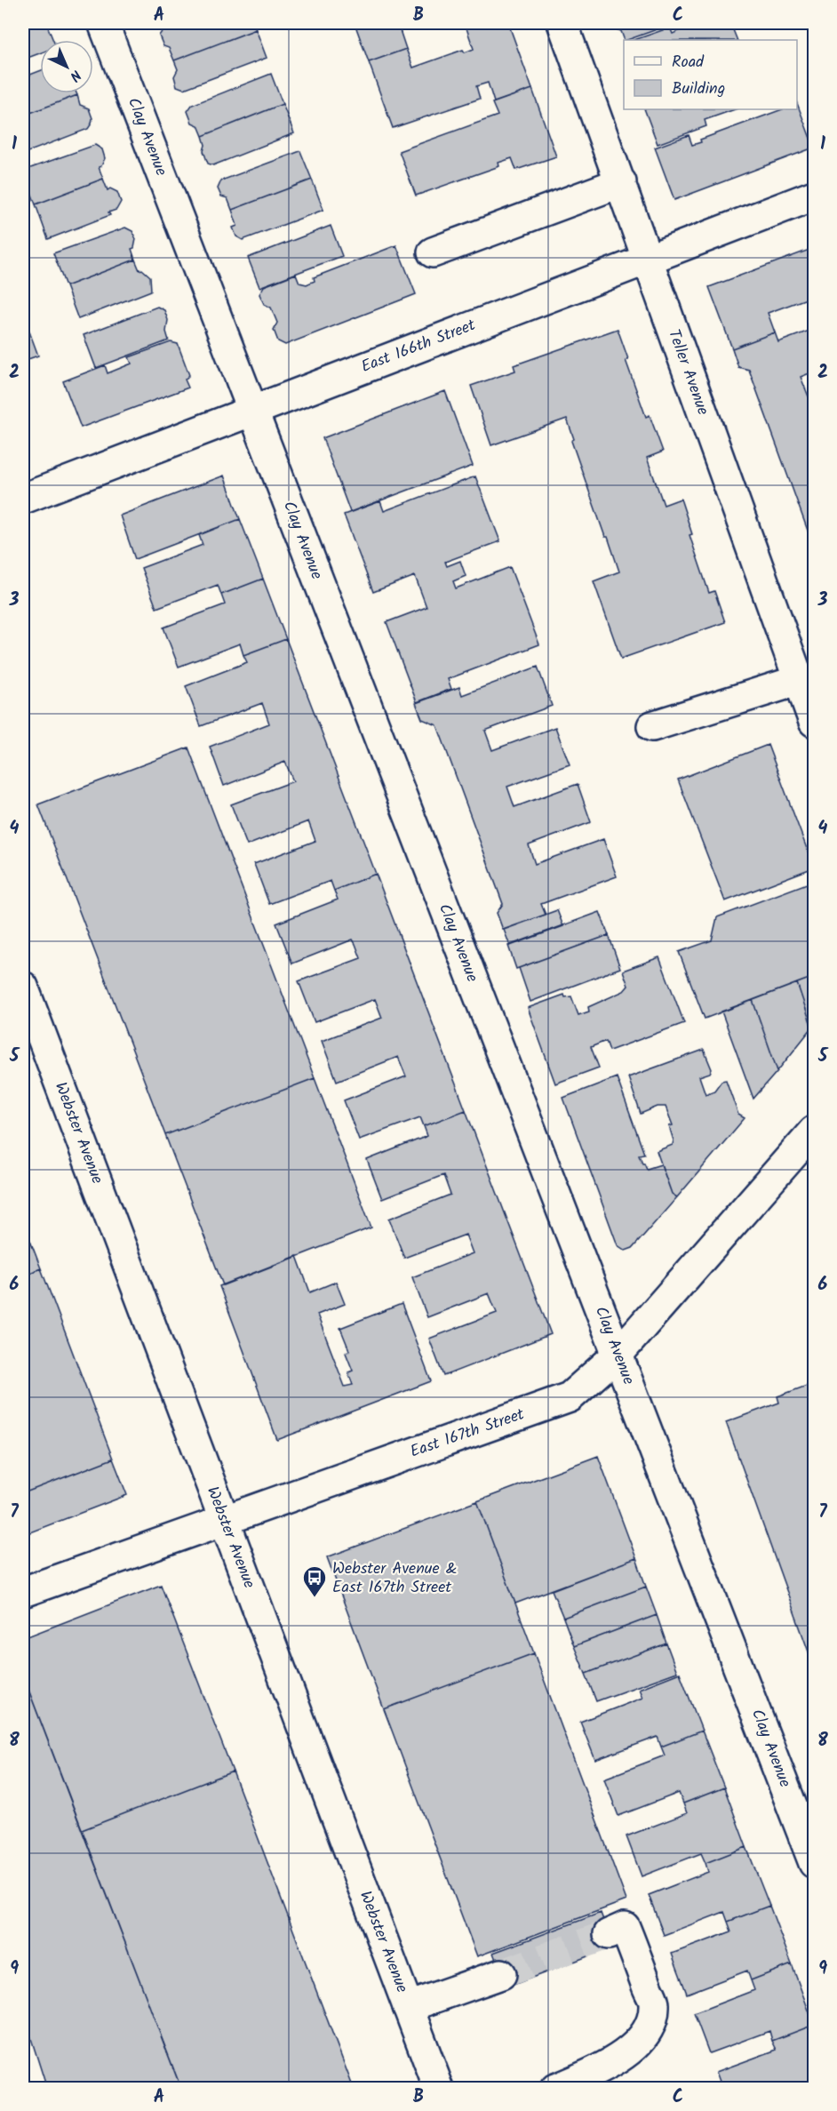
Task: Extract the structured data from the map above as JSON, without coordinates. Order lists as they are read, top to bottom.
{
  "streets": {
    "street": [
      "Clay Avenue",
      "East 166th Street",
      "Teller Avenue",
      "Webster Avenue",
      "East 167th Street"
    ]
  },
  "crossings": [
    ["Clay Avenue", "East 166th Street"],
    ["Clay Avenue", "East 167th Street"],
    ["East 166th Street", "Teller Avenue"],
    ["Webster Avenue", "East 167th Street"]
  ],
  "places": {
    "bus stop": ["Webster Avenue & East 167th Street"]
  },
  "legend": ["Road", "Building"],
  "north": "bottom right",
  "grid": {
    "columns": ["A", "B", "C"],
    "rows": [
      "1",
      "2",
      "3",
      "4",
      "5",
      "6",
      "7",
      "8",
      "9"
    ]
  }
}
